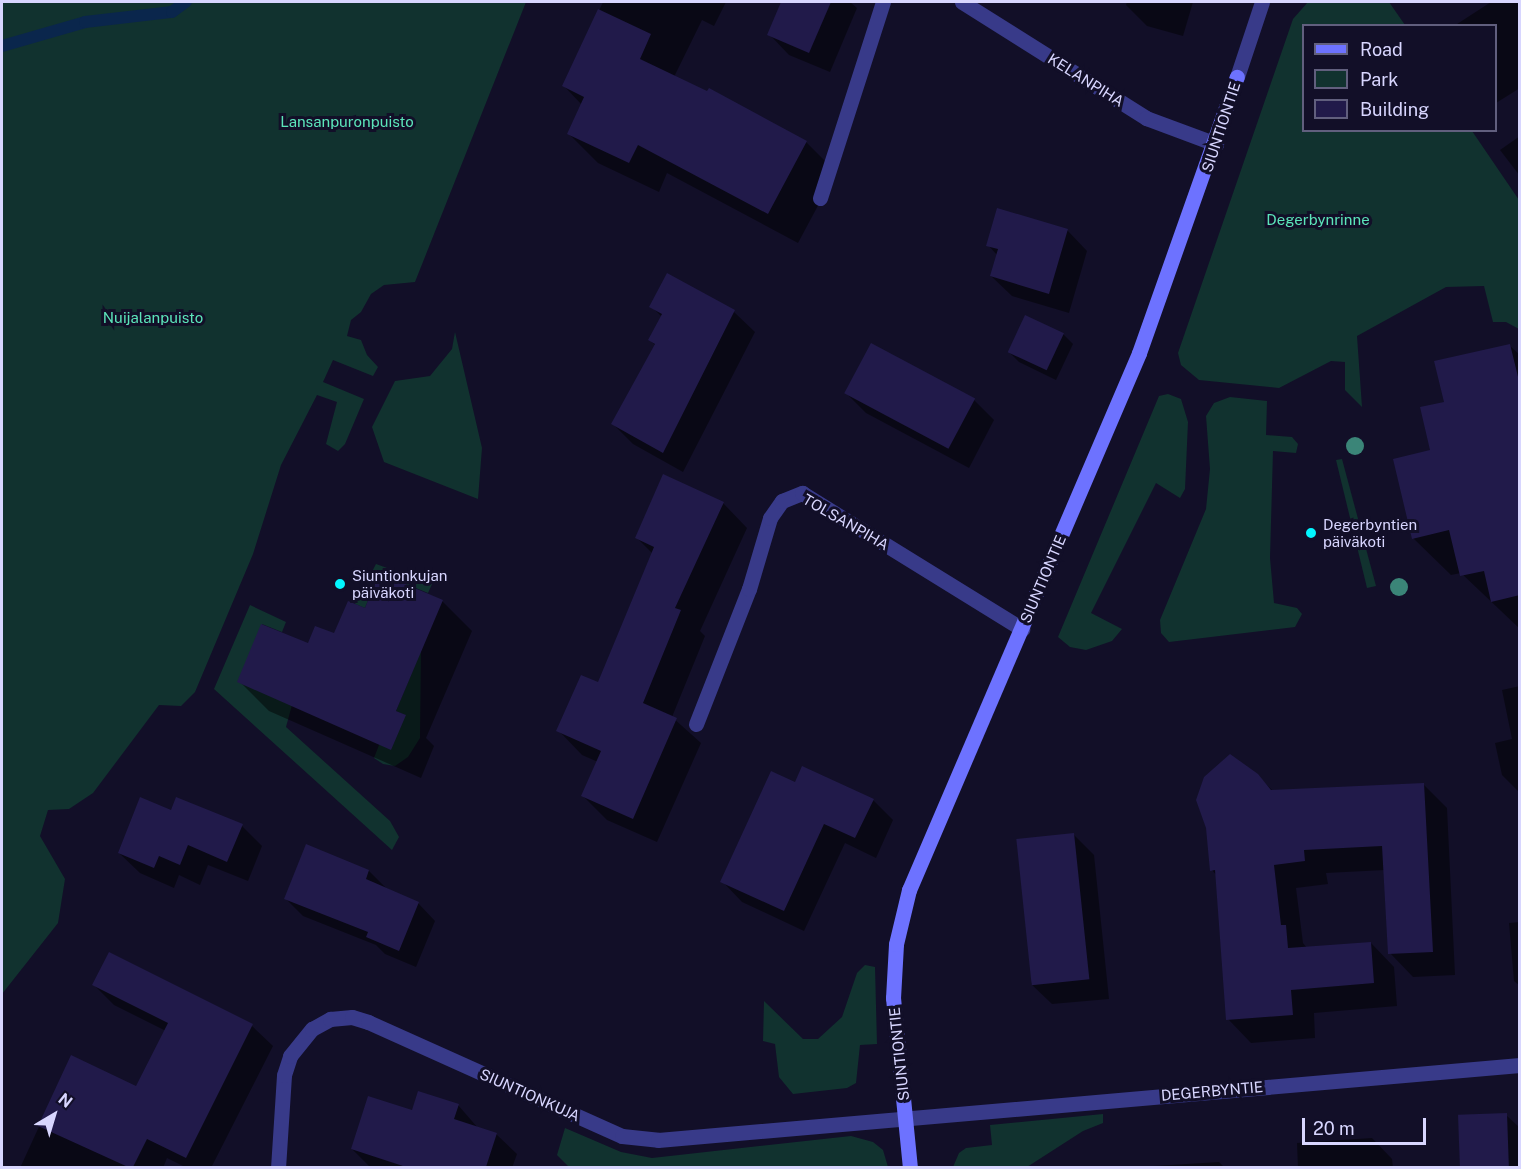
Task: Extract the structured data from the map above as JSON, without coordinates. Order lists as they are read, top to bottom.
{
  "streets": {
    "street": [
      "KELANPIHA",
      "SIUNTIONTIE",
      "TOLSANPIHA",
      "DEGERBYNTIE",
      "SIUNTIONKUJA"
    ]
  },
  "crossings": [
    ["KELANPIHA", "SIUNTIONTIE"],
    ["SIUNTIONTIE", "TOLSANPIHA"],
    ["SIUNTIONTIE", "DEGERBYNTIE"],
    ["SIUNTIONTIE", "SIUNTIONKUJA"],
    ["DEGERBYNTIE", "SIUNTIONKUJA"]
  ],
  "parks": ["Lansanpuronpuisto", "Degerbynrinne", "Nuijalanpuisto"],
  "places": ["Degerbyntien päiväkoti", "Siuntionkujan päiväkoti"],
  "legend": ["Road", "Park", "Building"],
  "scale_bar": "20 m",
  "north": "top right"
}
